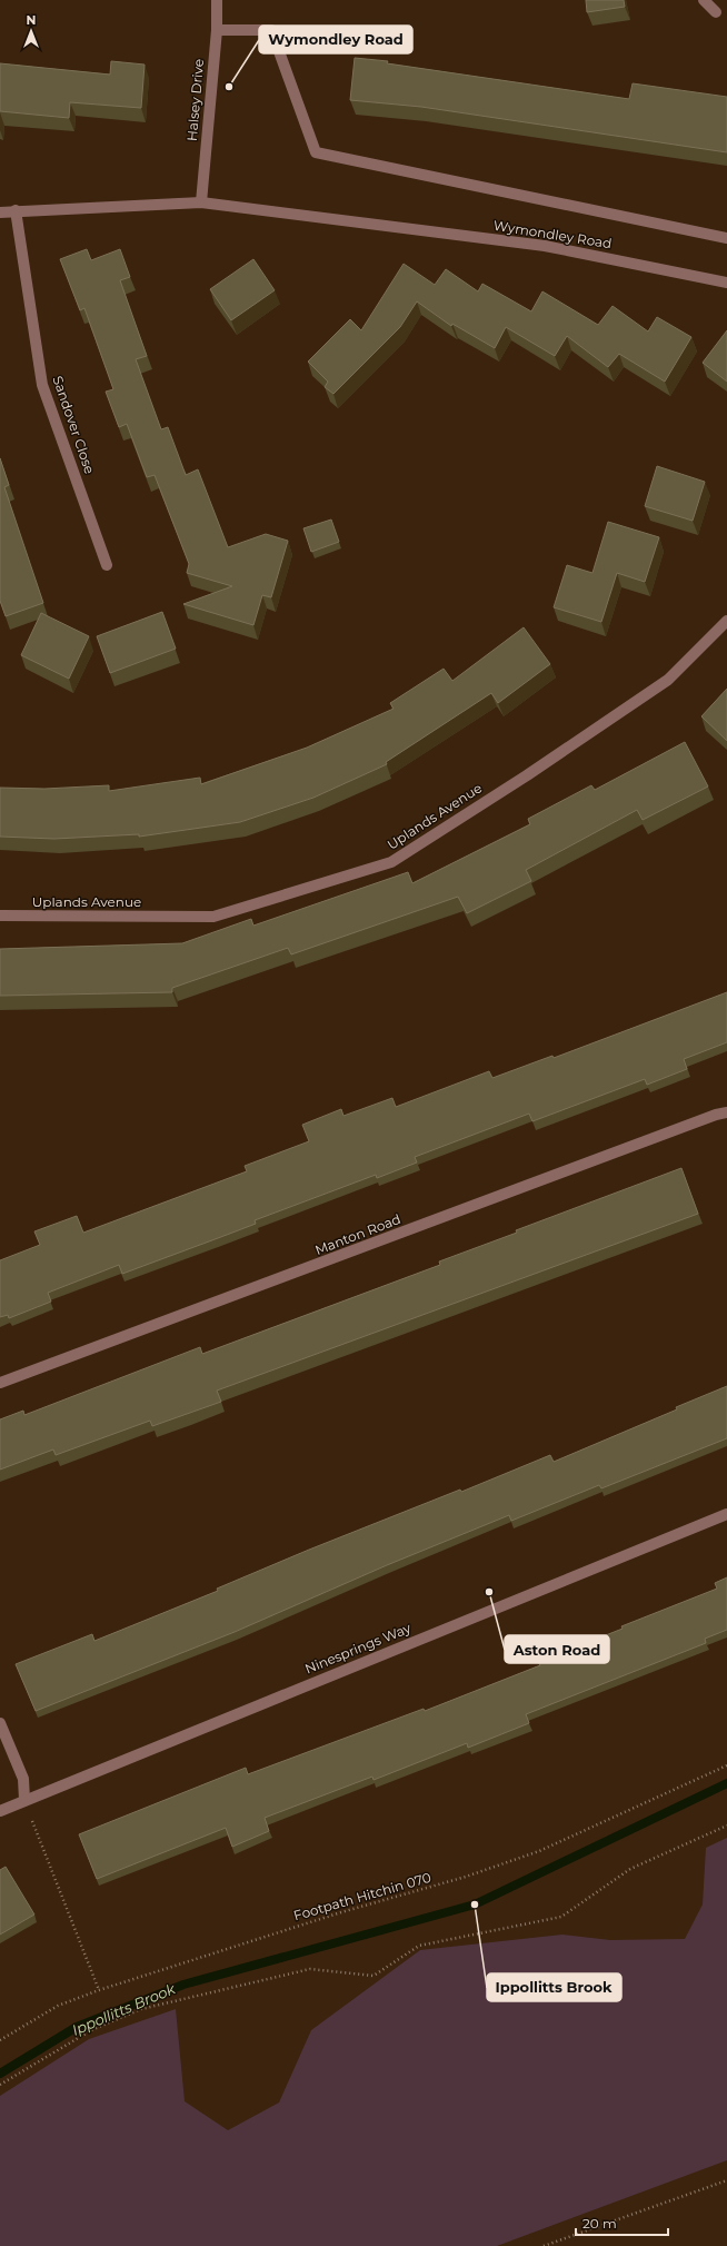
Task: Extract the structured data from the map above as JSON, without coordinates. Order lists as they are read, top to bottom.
{
  "streets": {
    "street": [
      "Halsey Drive",
      "Wymondley Road",
      "Sandover Close",
      "Uplands Avenue",
      "Manton Road",
      "Ninesprings Way"
    ],
    "path": ["Footpath Hitchin 070"]
  },
  "crossings": [
    ["Halsey Drive", "Wymondley Road"],
    ["Wymondley Road", "Sandover Close"]
  ],
  "water": ["Ippollitts Brook"],
  "places": ["Wymondley Road", "Aston Road", "Ippollitts Brook"],
  "scale_bar": "20 m",
  "north": "top"
}
